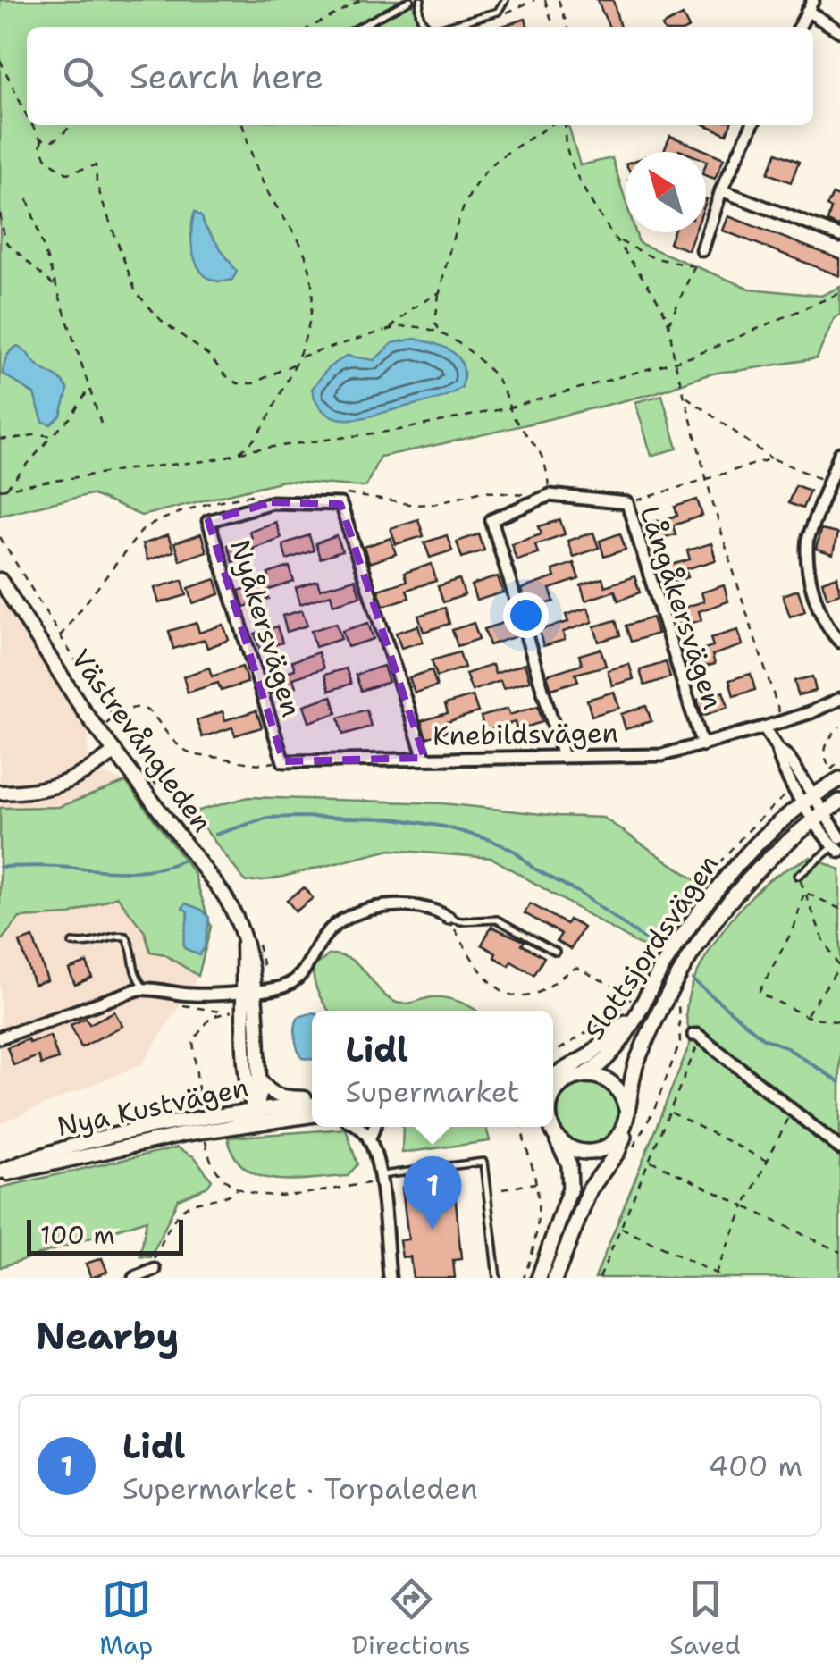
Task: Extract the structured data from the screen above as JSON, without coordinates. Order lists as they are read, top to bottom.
{
  "streets": {
    "main road": ["Slottsjordsvägen"],
    "street": [
      "Långåkersvägen",
      "Nyåkersvägen",
      "Knebildsvägen",
      "Västrevångleden",
      "Nya Kustvägen"
    ]
  },
  "crossings": [
    ["Långåkersvägen", "Knebildsvägen"],
    ["Nyåkersvägen", "Knebildsvägen"],
    ["Västrevångleden", "Nya Kustvägen"]
  ],
  "scale_bar": "100 m",
  "north": "top left",
  "page": {
    "search": "Search here",
    "popup": ["Lidl", "Supermarket"],
    "pins": "1",
    "scale": "100 m",
    "heading": "Nearby",
    "list": [
      {
        "mark": "1",
        "name": "Lidl",
        "note": "Supermarket · Torpaleden",
        "value": "400 m"
      }
    ],
    "nav": ["Map", "Directions", "Saved"]
  }
}
